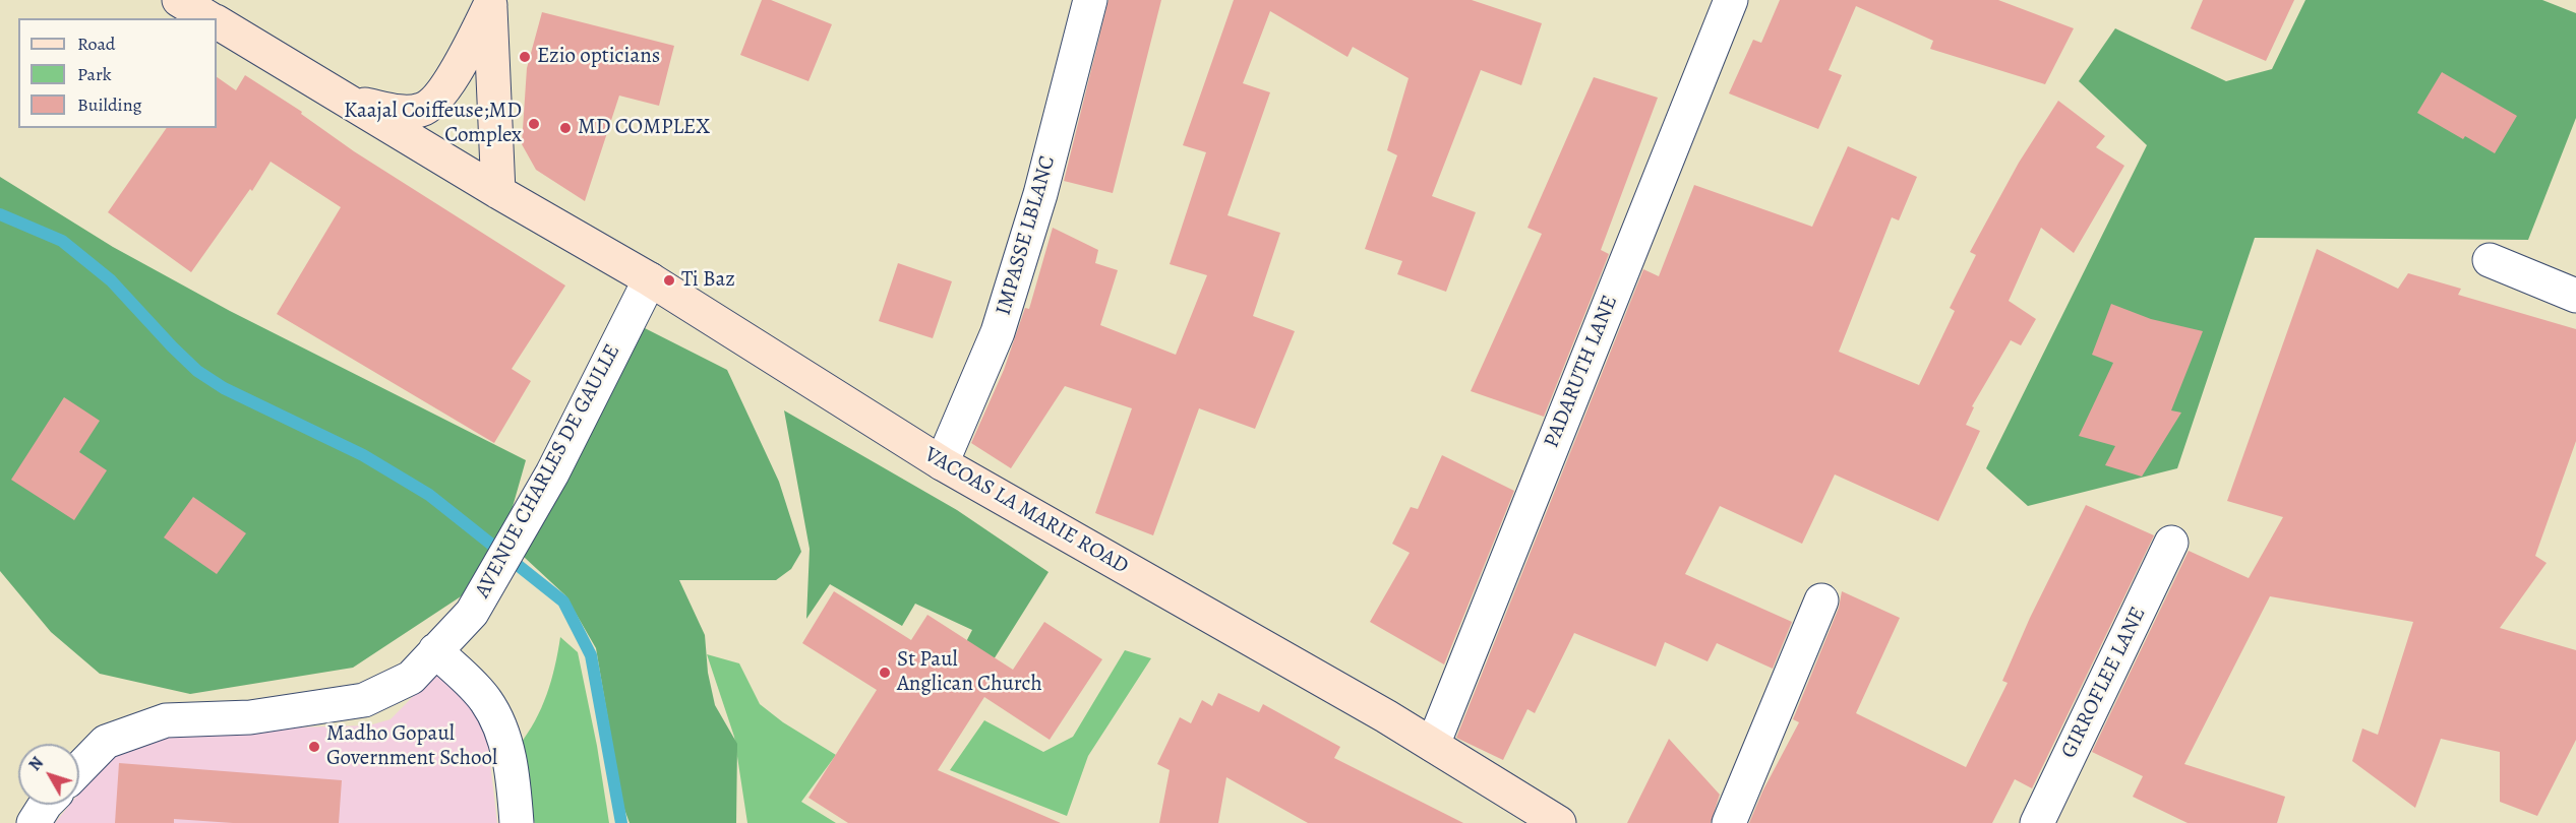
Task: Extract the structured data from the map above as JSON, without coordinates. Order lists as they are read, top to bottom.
{
  "streets": {
    "main road": ["VACOAS LA MARIE ROAD"],
    "street": [
      "IMPASSE LBLANC",
      "PADARUTH LANE",
      "AVENUE CHARLES DE GAULLE",
      "GIRROFLEE LANE"
    ]
  },
  "crossings": [
    ["IMPASSE LBLANC", "VACOAS LA MARIE ROAD"],
    ["PADARUTH LANE", "VACOAS LA MARIE ROAD"],
    ["AVENUE CHARLES DE GAULLE", "VACOAS LA MARIE ROAD"]
  ],
  "places": [
    "Ezio opticians",
    "Kaajal Coiffeuse;MD Complex",
    "MD COMPLEX",
    "Ti Baz",
    "St Paul Anglican Church",
    "Madho Gopaul Government School"
  ],
  "legend": ["Road", "Park", "Building"],
  "north": "top left"
}
